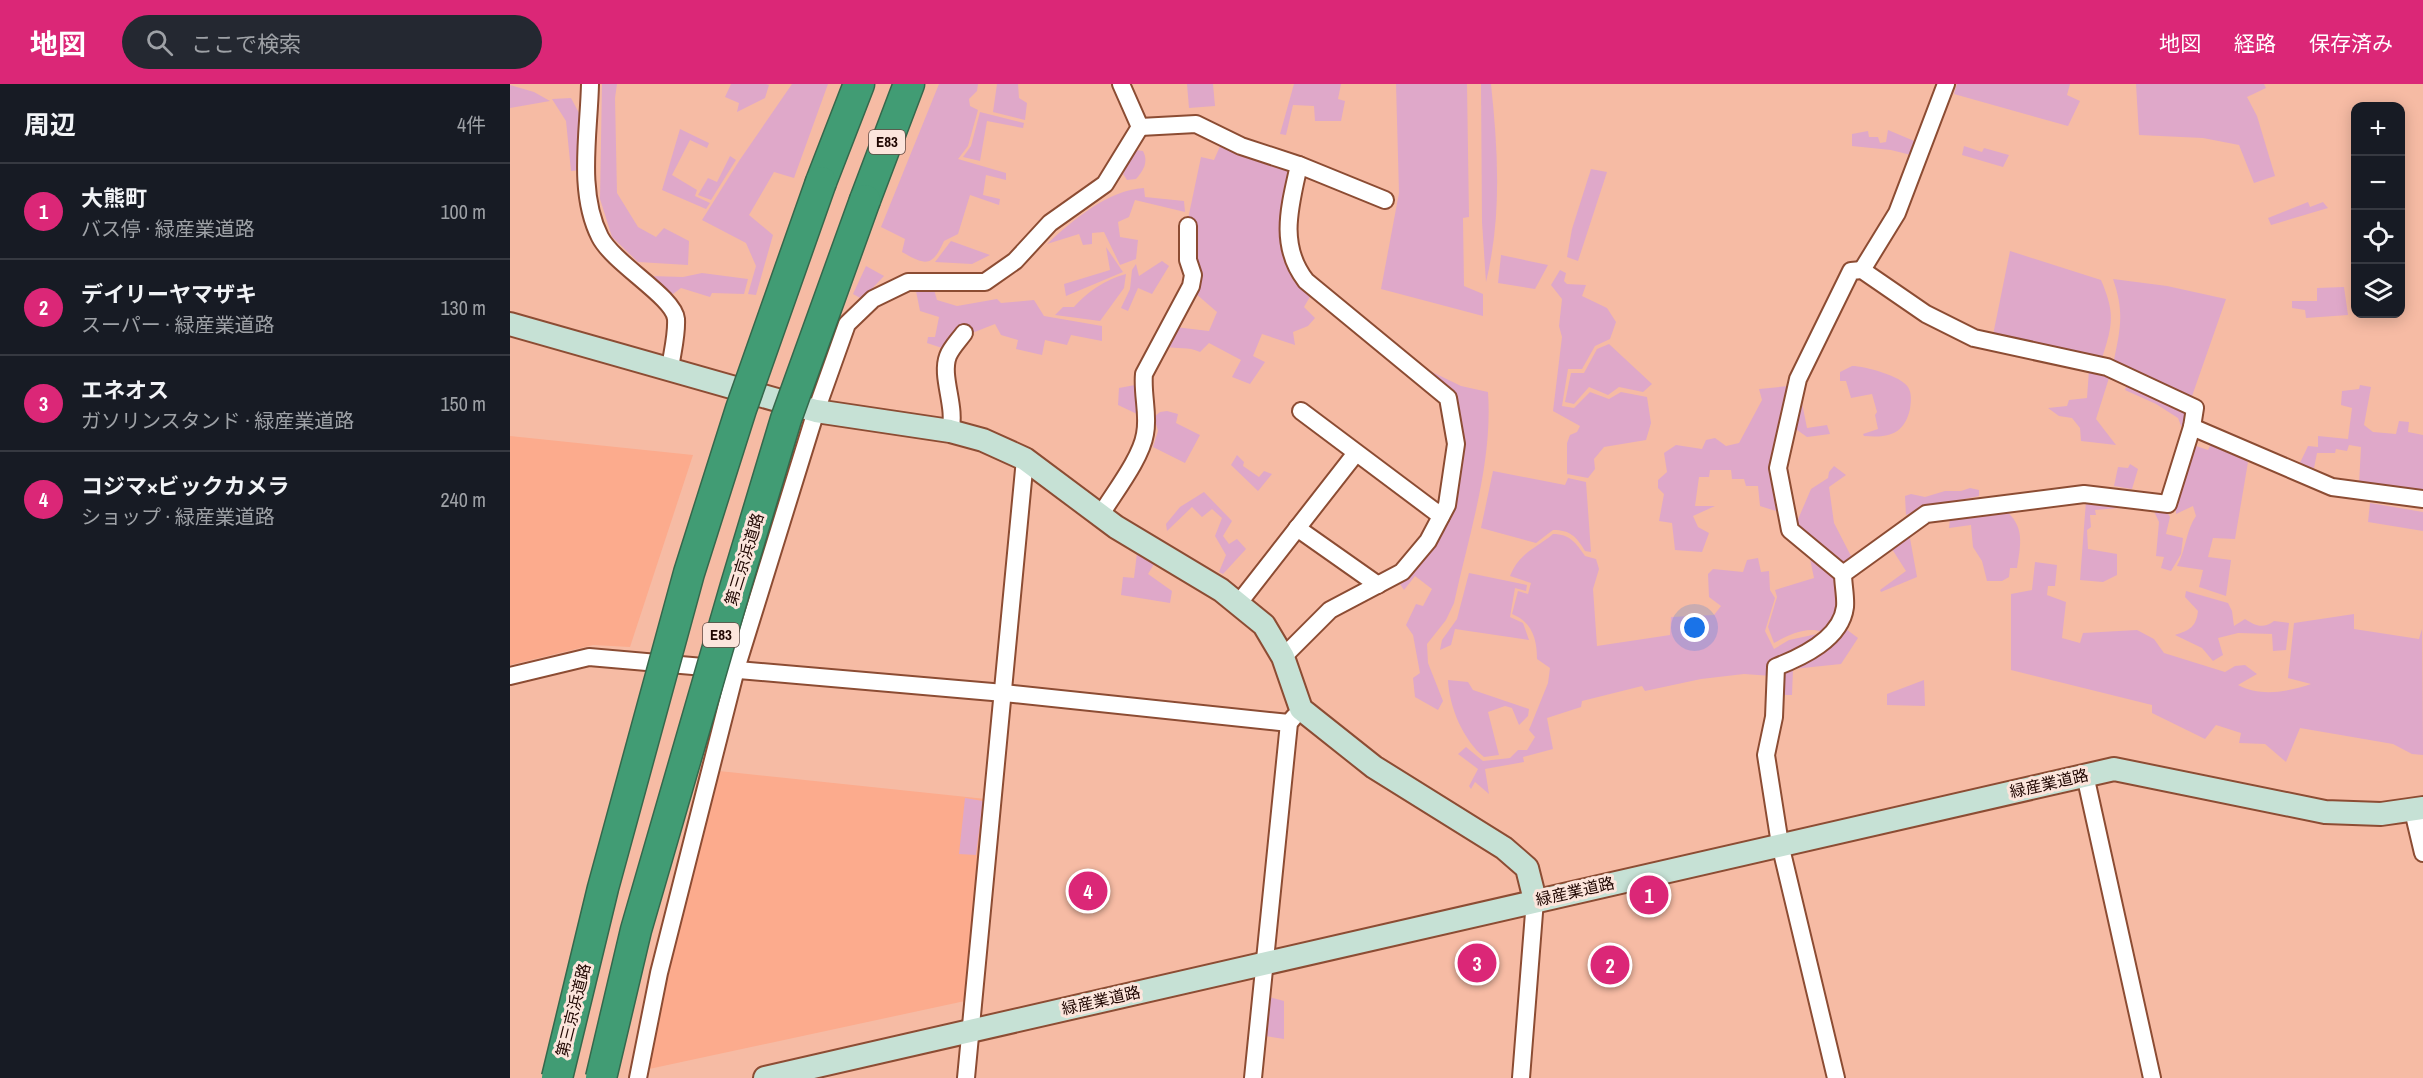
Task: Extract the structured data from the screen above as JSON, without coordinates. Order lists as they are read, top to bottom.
{
  "streets": {
    "highway": ["E83", "第三京浜道路"],
    "main road": ["緑産業道路"]
  },
  "page": {
    "header": "地図",
    "search": "ここで検索",
    "nav": ["地図", "経路", "保存済み"],
    "heading": ["周辺", "4件"],
    "map_buttons": ["+", "−"],
    "list": [
      {
        "mark": "1",
        "name": "大熊町",
        "note": "バス停 · 緑産業道路",
        "value": "100 m"
      },
      {
        "mark": "2",
        "name": "デイリーヤマザキ",
        "note": "スーパー · 緑産業道路",
        "value": "130 m"
      },
      {
        "mark": "3",
        "name": "エネオス",
        "note": "ガソリンスタンド · 緑産業道路",
        "value": "150 m"
      },
      {
        "mark": "4",
        "name": "コジマ×ビックカメラ",
        "note": "ショップ · 緑産業道路",
        "value": "240 m"
      }
    ],
    "pins": [
      "4",
      "1",
      "3",
      "2"
    ]
  }
}
